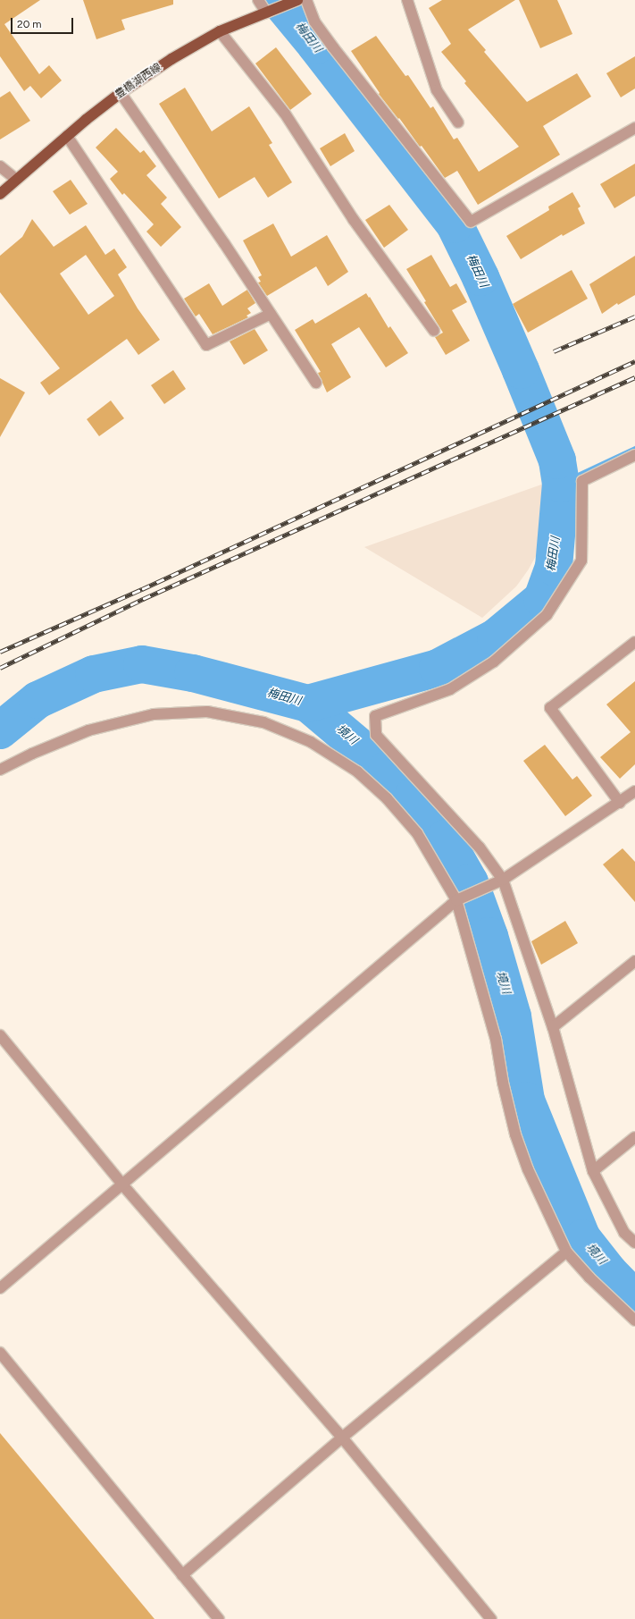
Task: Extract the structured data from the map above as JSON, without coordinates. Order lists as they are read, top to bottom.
{
  "streets": {
    "main road": ["豊橋湖西線"]
  },
  "water": ["梅田川", "境川"],
  "scale_bar": "20 m"
}
